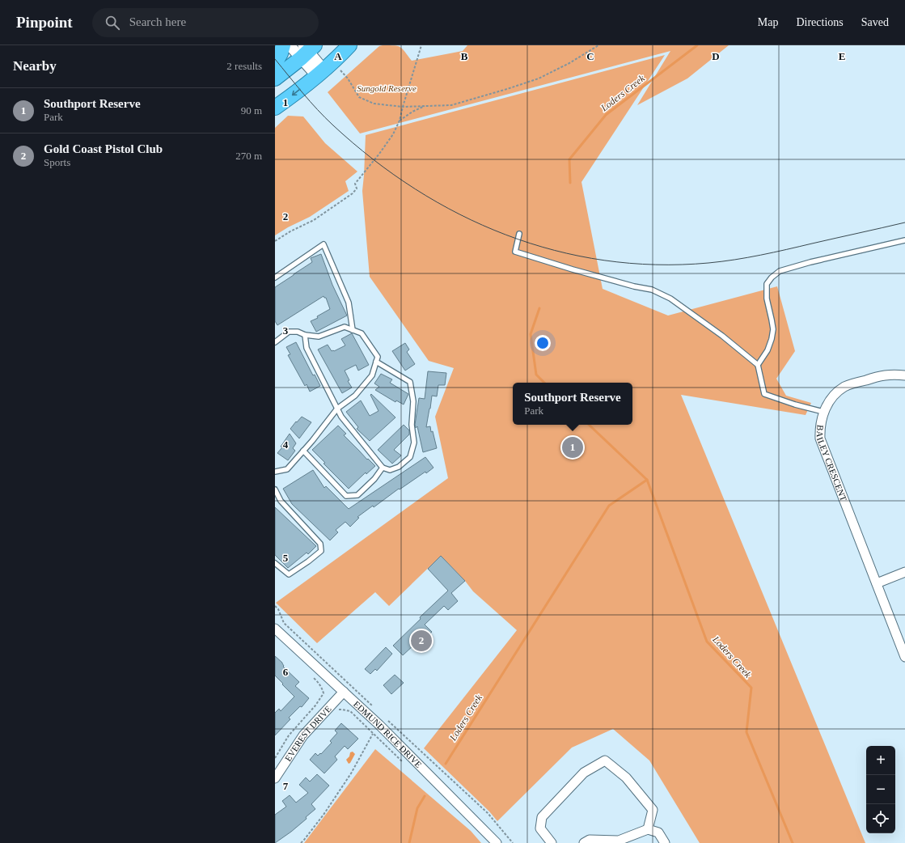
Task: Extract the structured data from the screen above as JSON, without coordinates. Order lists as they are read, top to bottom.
{
  "streets": {
    "street": ["BAILEY CRESCENT", "EVEREST DRIVE", "EDMUND RICE DRIVE"]
  },
  "crossings": [
    ["EVEREST DRIVE", "EDMUND RICE DRIVE"]
  ],
  "water": ["Loders Creek"],
  "parks": ["Sungold Reserve"],
  "page": {
    "header": "Pinpoint",
    "search": "Search here",
    "nav": ["Map", "Directions", "Saved"],
    "heading": ["Nearby", "2 results"],
    "list": [
      {
        "mark": "1",
        "name": "Southport Reserve",
        "note": "Park",
        "value": "90 m"
      },
      {
        "mark": "2",
        "name": "Gold Coast Pistol Club",
        "note": "Sports",
        "value": "270 m"
      }
    ],
    "popup": ["Southport Reserve", "Park"],
    "pins": ["1", "2"],
    "map_buttons": ["+", "−"]
  },
  "grid": {
    "columns": [
      "A",
      "B",
      "C",
      "D",
      "E"
    ],
    "rows": [
      "1",
      "2",
      "3",
      "4",
      "5",
      "6",
      "7"
    ]
  }
}
